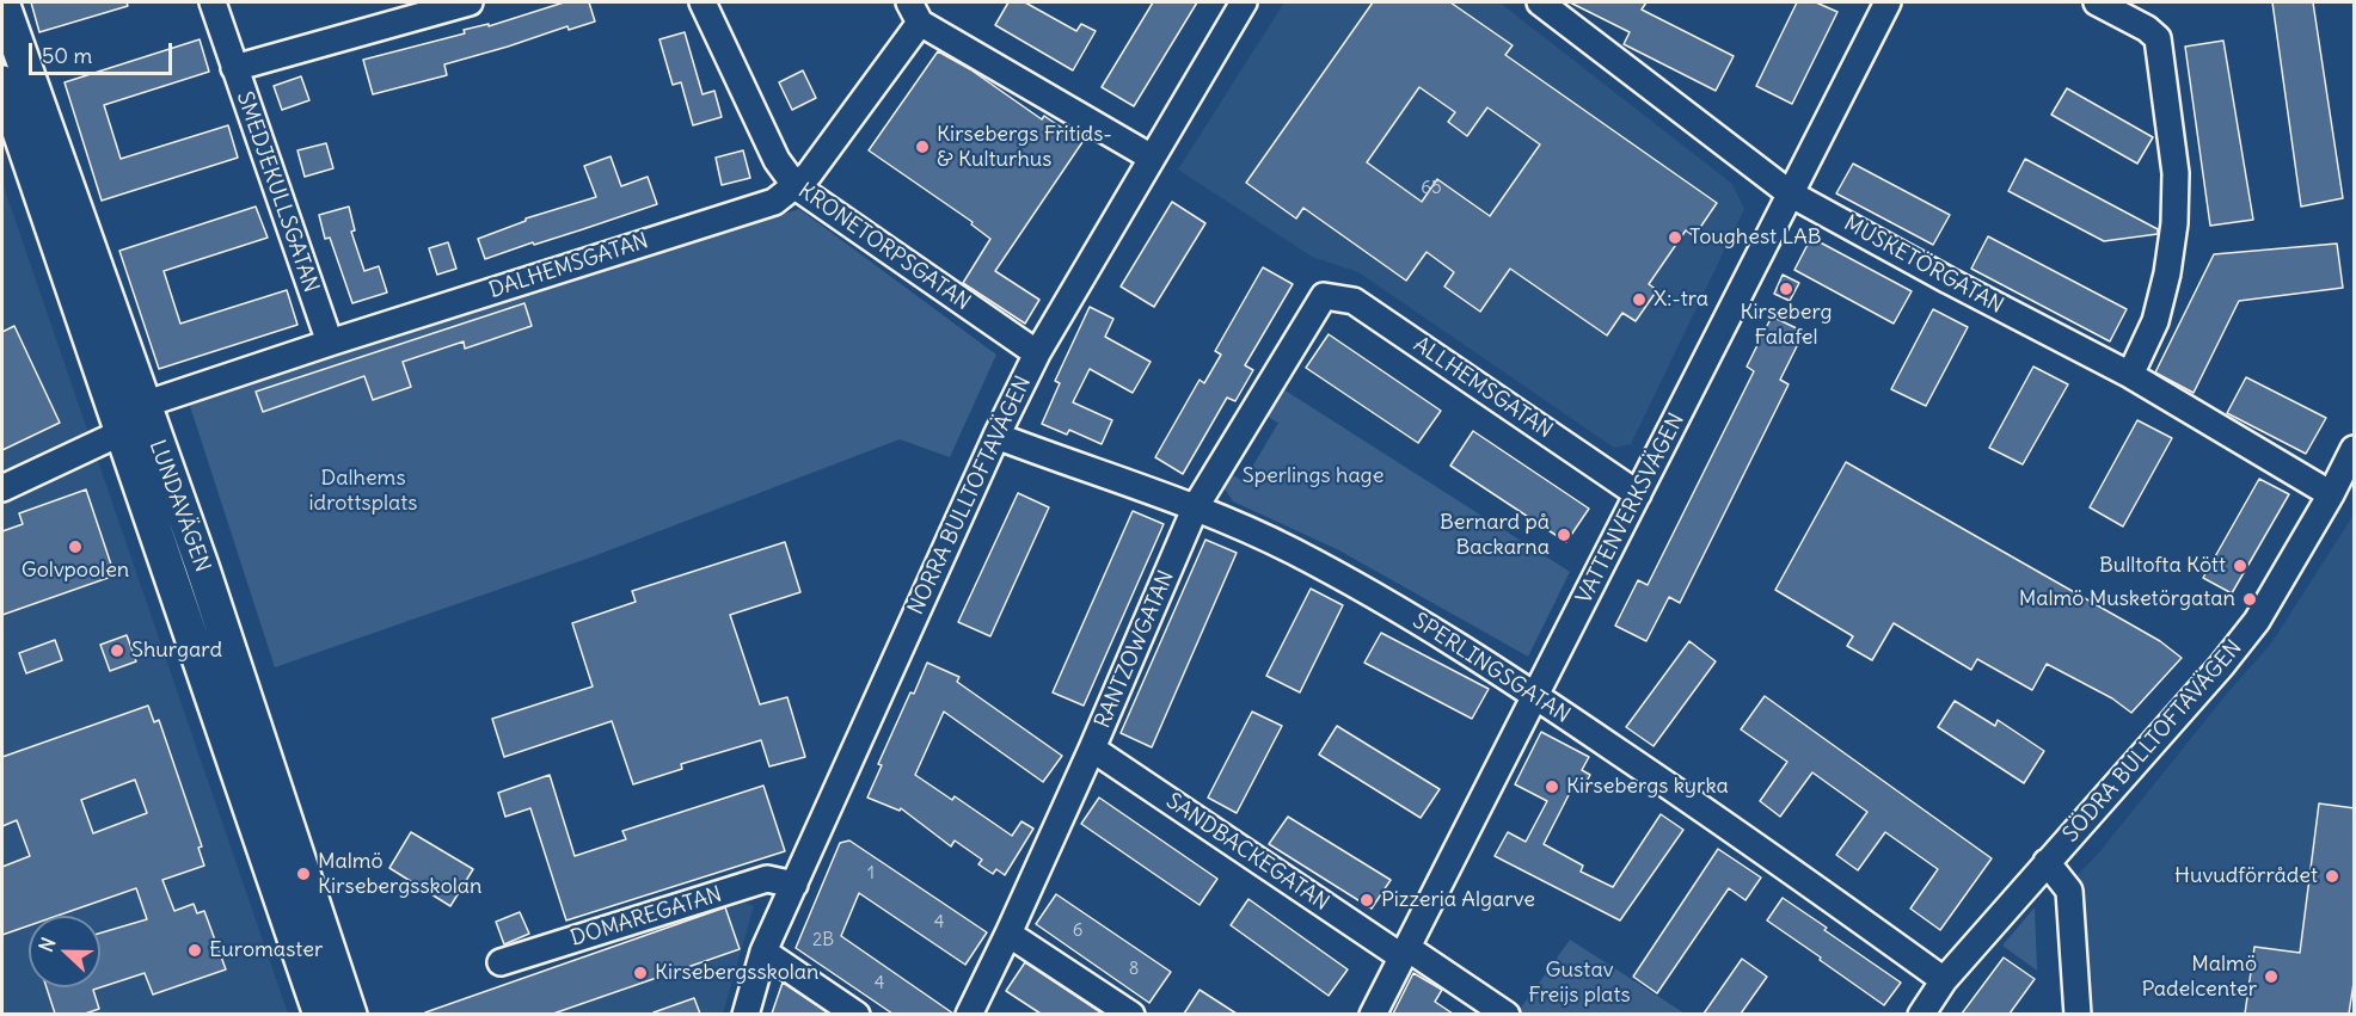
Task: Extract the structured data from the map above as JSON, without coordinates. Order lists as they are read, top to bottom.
{
  "streets": {
    "main road": ["LUNDAVÄGEN"],
    "street": [
      "SMEDJEKULLSGATAN",
      "KRONETORPSGATAN",
      "MUSKETÖRGATAN",
      "DALHEMSGATAN",
      "ALLHEMSGATAN",
      "NORRA BULLTOFTAVÄGEN",
      "VATTENVERKSVÄGEN",
      "RANTZOWGATAN",
      "SPERLINGSGATAN",
      "SÖDRA BULLTOFTAVÄGEN",
      "SANDBACKEGATAN",
      "DOMAREGATAN"
    ]
  },
  "crossings": [
    ["SMEDJEKULLSGATAN", "DALHEMSGATAN"],
    ["KRONETORPSGATAN", "DALHEMSGATAN"],
    ["KRONETORPSGATAN", "NORRA BULLTOFTAVÄGEN"],
    ["MUSKETÖRGATAN", "VATTENVERKSVÄGEN"],
    ["MUSKETÖRGATAN", "SÖDRA BULLTOFTAVÄGEN"],
    ["DALHEMSGATAN", "LUNDAVÄGEN"],
    ["ALLHEMSGATAN", "VATTENVERKSVÄGEN"],
    ["ALLHEMSGATAN", "RANTZOWGATAN"],
    ["NORRA BULLTOFTAVÄGEN", "SPERLINGSGATAN"],
    ["NORRA BULLTOFTAVÄGEN", "DOMAREGATAN"],
    ["VATTENVERKSVÄGEN", "SPERLINGSGATAN"],
    ["VATTENVERKSVÄGEN", "SANDBACKEGATAN"],
    ["RANTZOWGATAN", "SPERLINGSGATAN"],
    ["RANTZOWGATAN", "SANDBACKEGATAN"],
    ["SPERLINGSGATAN", "SÖDRA BULLTOFTAVÄGEN"]
  ],
  "parks": ["Sperlings hage", "Dalhems idrottsplats", "Gustav Freijs plats"],
  "places": [
    "Kirsebergs Fritids- & Kulturhus",
    "Toughest LAB",
    "Kirseberg Falafel",
    "X:-tra",
    "Bernard på Backarna",
    "Golvpoolen",
    "Bulltofta Kött",
    "Malmö Musketörgatan",
    "Shurgard",
    "Kirsebergs kyrka",
    "Malmö Kirsebergsskolan",
    "Huvudförrådet",
    "Pizzeria Algarve",
    "Euromaster",
    "Kirsebergsskolan",
    "Malmö Padelcenter"
  ],
  "house_numbers": [
    "65",
    "1",
    "4",
    "6",
    "2B",
    "8",
    "4"
  ],
  "scale_bar": "50 m",
  "north": "left"
}
